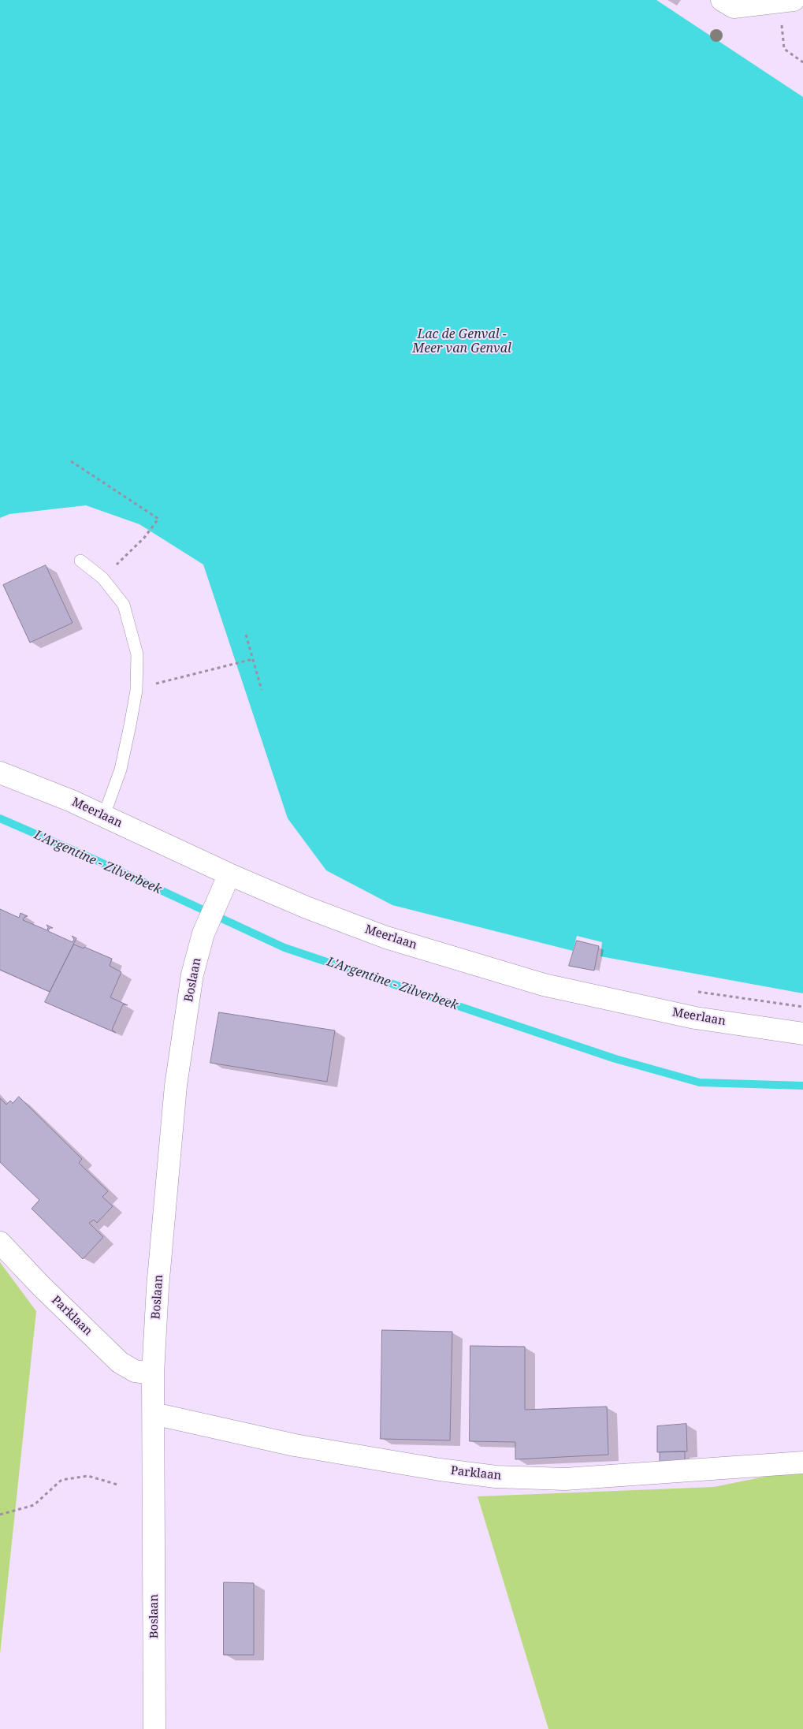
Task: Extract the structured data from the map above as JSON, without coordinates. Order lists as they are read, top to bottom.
{
  "streets": {
    "street": ["Meerlaan", "Boslaan", "Parklaan"]
  },
  "crossings": [
    ["Meerlaan", "Boslaan"],
    ["Boslaan", "Parklaan"]
  ],
  "water": ["Lac de Genval - Meer van Genval", "L'Argentine - Zilverbeek"]
}
